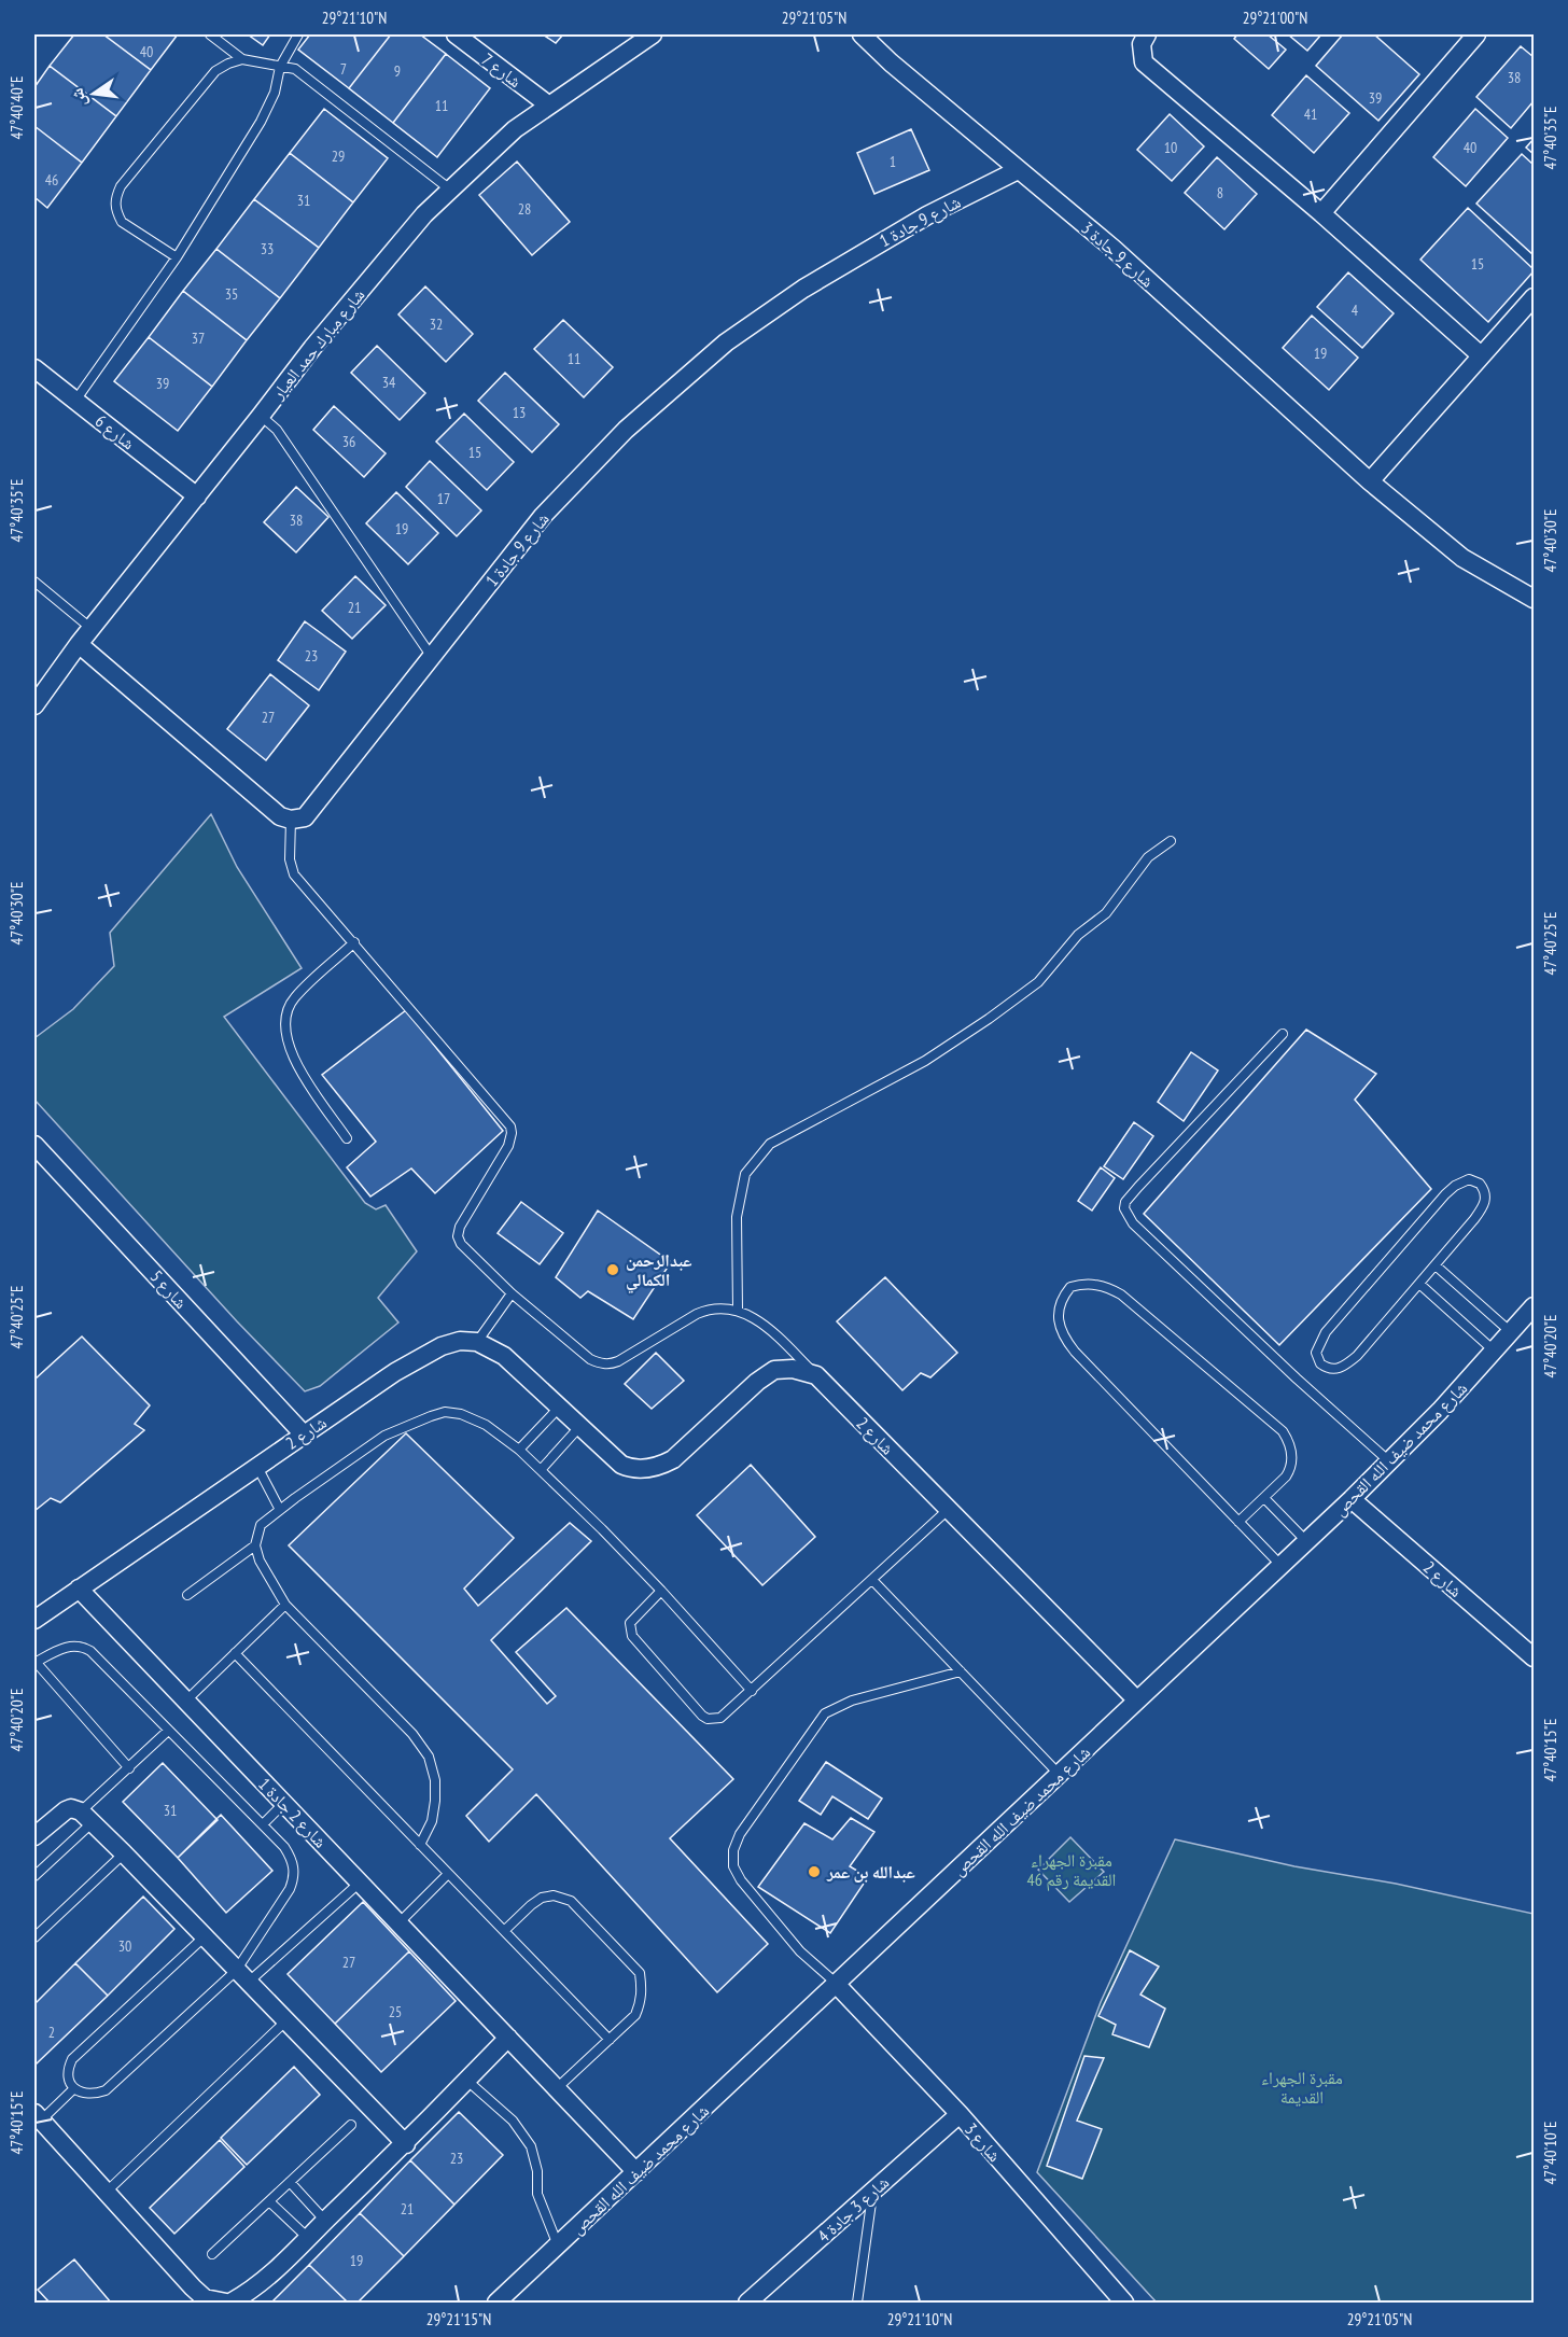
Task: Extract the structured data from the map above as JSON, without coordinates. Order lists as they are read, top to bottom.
{
  "streets": {
    "street": [
      "شارع 7",
      "شارع 9 جادة 1",
      "شارع 9 جادة 3",
      "شارع مبارك حمد العيار",
      "شارع 6",
      "شارع 5",
      "شارع 2",
      "شارع محمد ضيف الله القحص",
      "شارع 2 جادة 1",
      "شارع 3",
      "شارع 3 جادة 4"
    ]
  },
  "crossings": [
    ["شارع 7", "شارع مبارك حمد العيار"],
    ["شارع 9 جادة 1", "شارع 9 جادة 3"],
    ["شارع مبارك حمد العيار", "شارع 6"],
    ["شارع 5", "شارع 2"],
    ["شارع 2", "شارع محمد ضيف الله القحص"],
    ["شارع 2", "شارع 2 جادة 1"],
    ["شارع محمد ضيف الله القحص", "شارع 2 جادة 1"],
    ["شارع محمد ضيف الله القحص", "شارع 3"],
    ["شارع 3", "شارع 3 جادة 4"]
  ],
  "parks": ["مقبرة الجهراء القديمة رقم 46", "مقبرة الجهراء القديمة"],
  "places": ["عبدالرحمن الكمالي", "عبدالله بن عمر"],
  "house_numbers": [
    "40",
    "7",
    "9",
    "38",
    "39",
    "11",
    "41",
    "10",
    "40",
    "29",
    "1",
    "46",
    "8",
    "31",
    "28",
    "33",
    "15",
    "35",
    "4",
    "32",
    "37",
    "19",
    "11",
    "34",
    "39",
    "13",
    "36",
    "15",
    "17",
    "38",
    "19",
    "21",
    "23",
    "27",
    "31",
    "30",
    "27",
    "25",
    "2",
    "23",
    "21",
    "19"
  ],
  "north": "left",
  "coordinates": [
    "29°21'10\"N",
    "29°21'05\"N",
    "29°21'00\"N",
    "47°40'40\"E",
    "47°40'35\"E",
    "47°40'30\"E",
    "47°40'25\"E",
    "47°40'20\"E",
    "47°40'15\"E",
    "47°40'10\"E",
    "29°21'15\"N"
  ]
}
